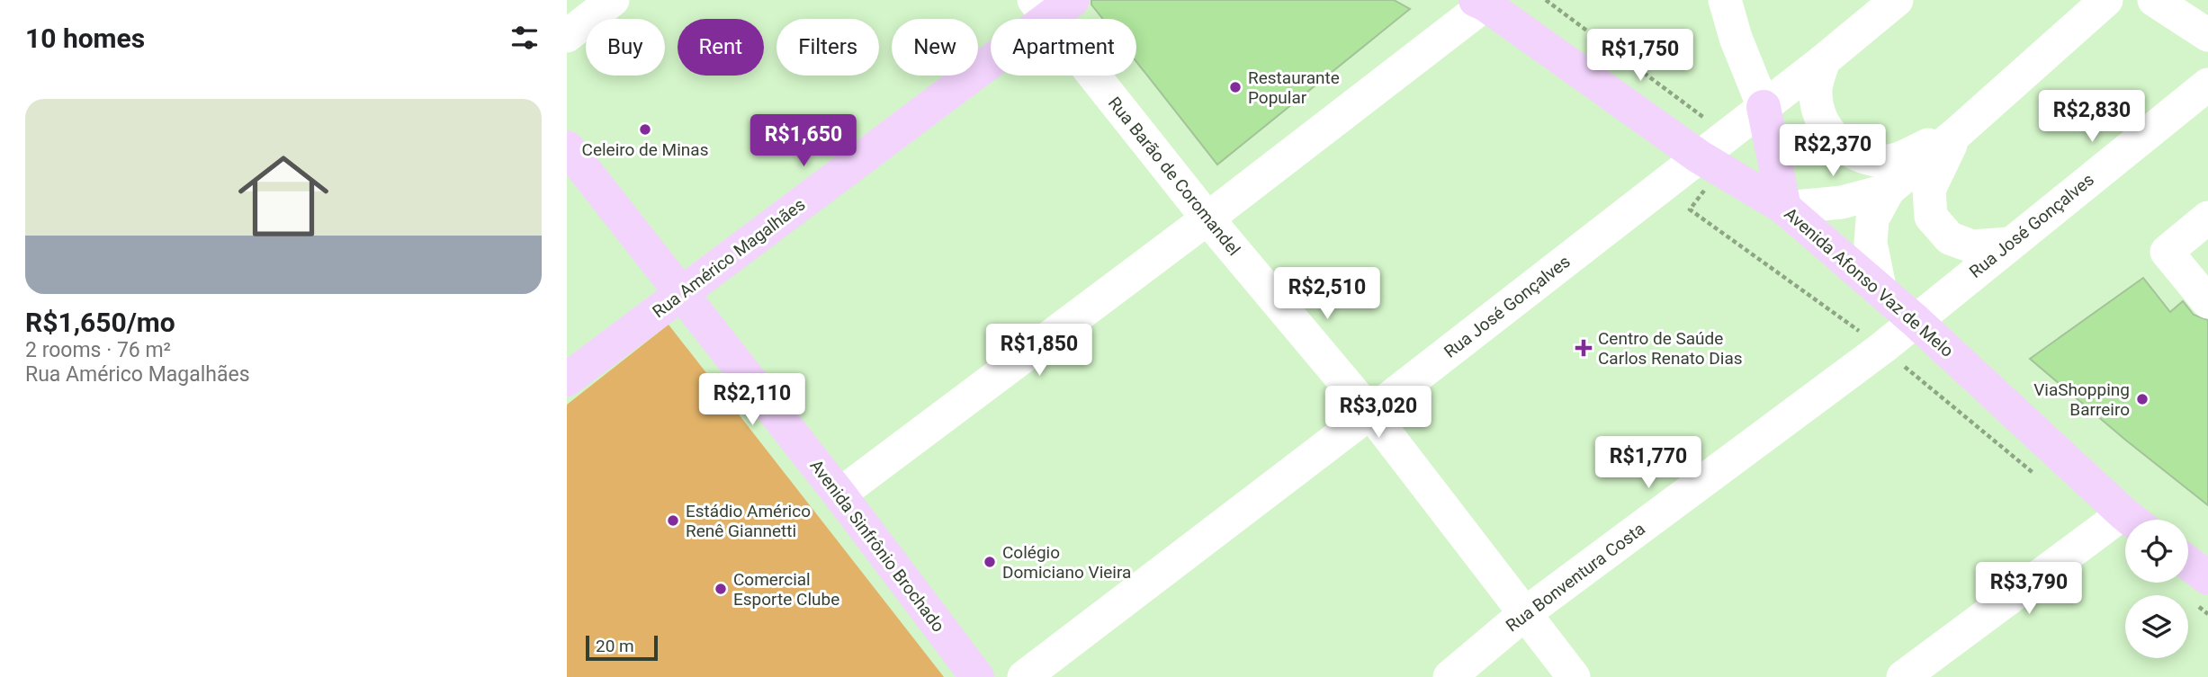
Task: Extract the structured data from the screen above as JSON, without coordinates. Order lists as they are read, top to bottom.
{
  "streets": {
    "main road": ["Rua Américo Magalhães", "Avenida Afonso Vaz de Melo", "Avenida Sinfrônio Brochado"],
    "street": ["Rua Barão de Coromandel", "Rua José Gonçalves", "Rua Bonventura Costa"]
  },
  "crossings": [
    ["Rua Barão de Coromandel", "Rua José Gonçalves"],
    ["Rua Barão de Coromandel", "Rua Américo Magalhães"],
    ["Rua Barão de Coromandel", "Rua Bonventura Costa"],
    ["Rua José Gonçalves", "Avenida Afonso Vaz de Melo"],
    ["Rua José Gonçalves", "Rua Bonventura Costa"],
    ["Rua Américo Magalhães", "Avenida Sinfrônio Brochado"],
    ["Avenida Afonso Vaz de Melo", "Rua Bonventura Costa"]
  ],
  "places": {
    "other": [
      "Restaurante Popular",
      "Celeiro de Minas",
      "ViaShopping Barreiro",
      "Estádio Américo Renê Giannetti",
      "Colégio Domiciano Vieira",
      "Comercial Esporte Clube"
    ],
    "health": ["Centro de Saúde Carlos Renato Dias"]
  },
  "scale_bar": "20 m",
  "page": {
    "heading": "10 homes",
    "chip": [
      "Buy",
      "Rent",
      "Filters",
      "New",
      "Apartment"
    ],
    "price": [
      "R$1,750",
      "R$2,830",
      "R$1,650",
      "R$2,370",
      "R$2,510",
      "R$1,850",
      "R$2,110",
      "R$3,020",
      "R$1,770",
      "R$3,790"
    ],
    "list": [
      {
        "name": "R$1,650/mo",
        "note": "2 rooms · 76 m² · Rua Américo Magalhães"
      }
    ],
    "scale": "20 m"
  }
}
